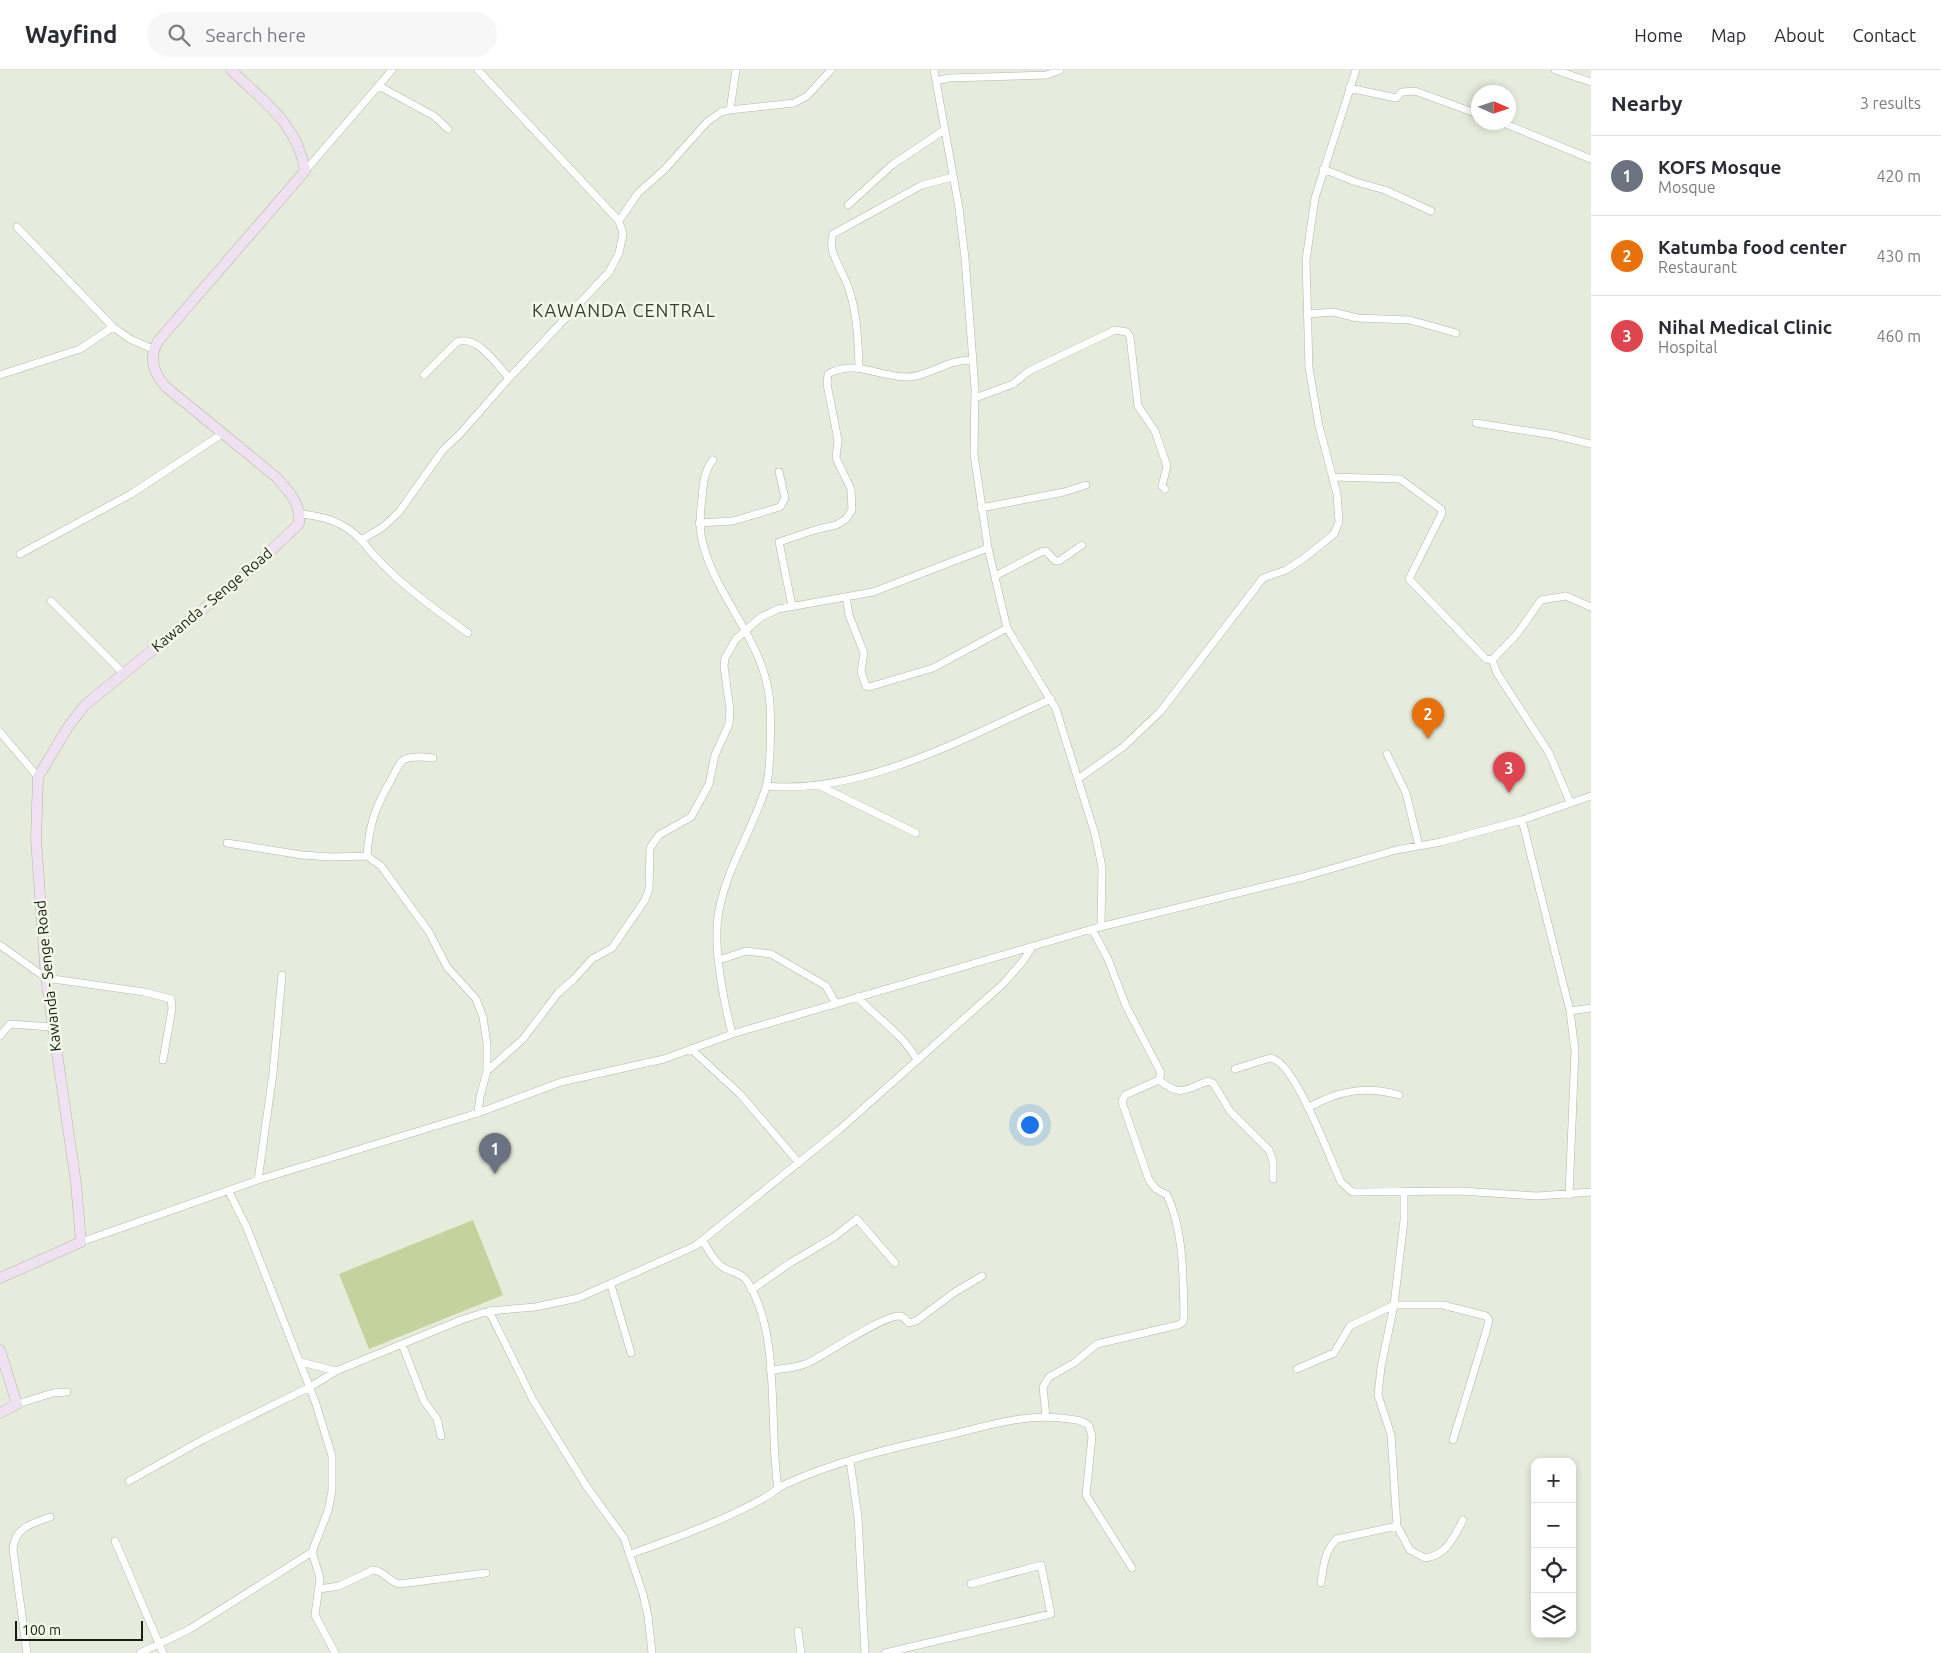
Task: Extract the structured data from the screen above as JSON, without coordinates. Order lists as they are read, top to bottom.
{
  "streets": {
    "street": ["Kawanda - Senge Road"]
  },
  "districts": ["KAWANDA CENTRAL"],
  "scale_bar": "100 m",
  "north": "right",
  "page": {
    "header": "Wayfind",
    "search": "Search here",
    "nav": [
      "Home",
      "Map",
      "About",
      "Contact"
    ],
    "heading": ["Nearby", "3 results"],
    "list": [
      {
        "mark": "1",
        "name": "KOFS Mosque",
        "note": "Mosque",
        "value": "420 m"
      },
      {
        "mark": "2",
        "name": "Katumba food center",
        "note": "Restaurant",
        "value": "430 m"
      },
      {
        "mark": "3",
        "name": "Nihal Medical Clinic",
        "note": "Hospital",
        "value": "460 m"
      }
    ],
    "pins": ["2", "3", "1"],
    "map_buttons": ["+", "−"],
    "scale": "100 m"
  }
}
